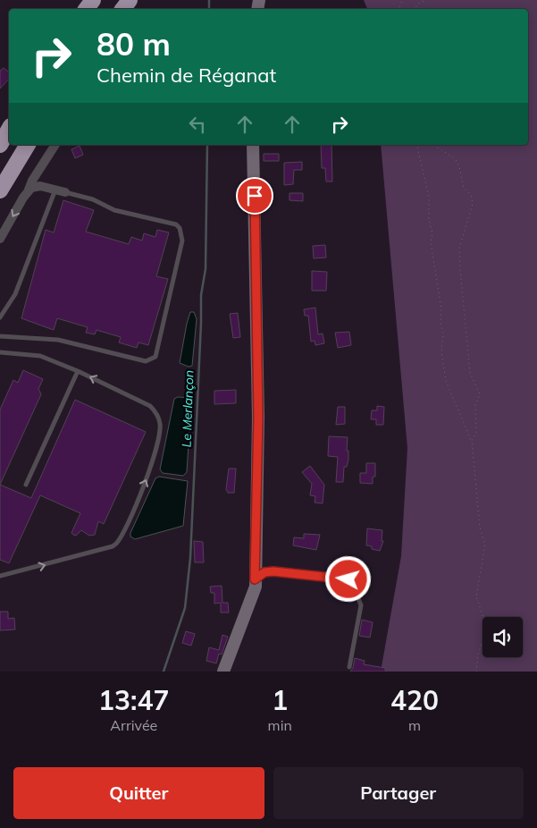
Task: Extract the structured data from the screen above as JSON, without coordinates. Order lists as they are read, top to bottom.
{
  "water": ["Le Merlançon"],
  "page": {
    "turn": ["80 m", "Chemin de Réganat"],
    "eta": [
      "13:47",
      "Arrivée",
      "1",
      "min",
      "420",
      "m"
    ],
    "buttons": ["Quitter", "Partager"]
  }
}
